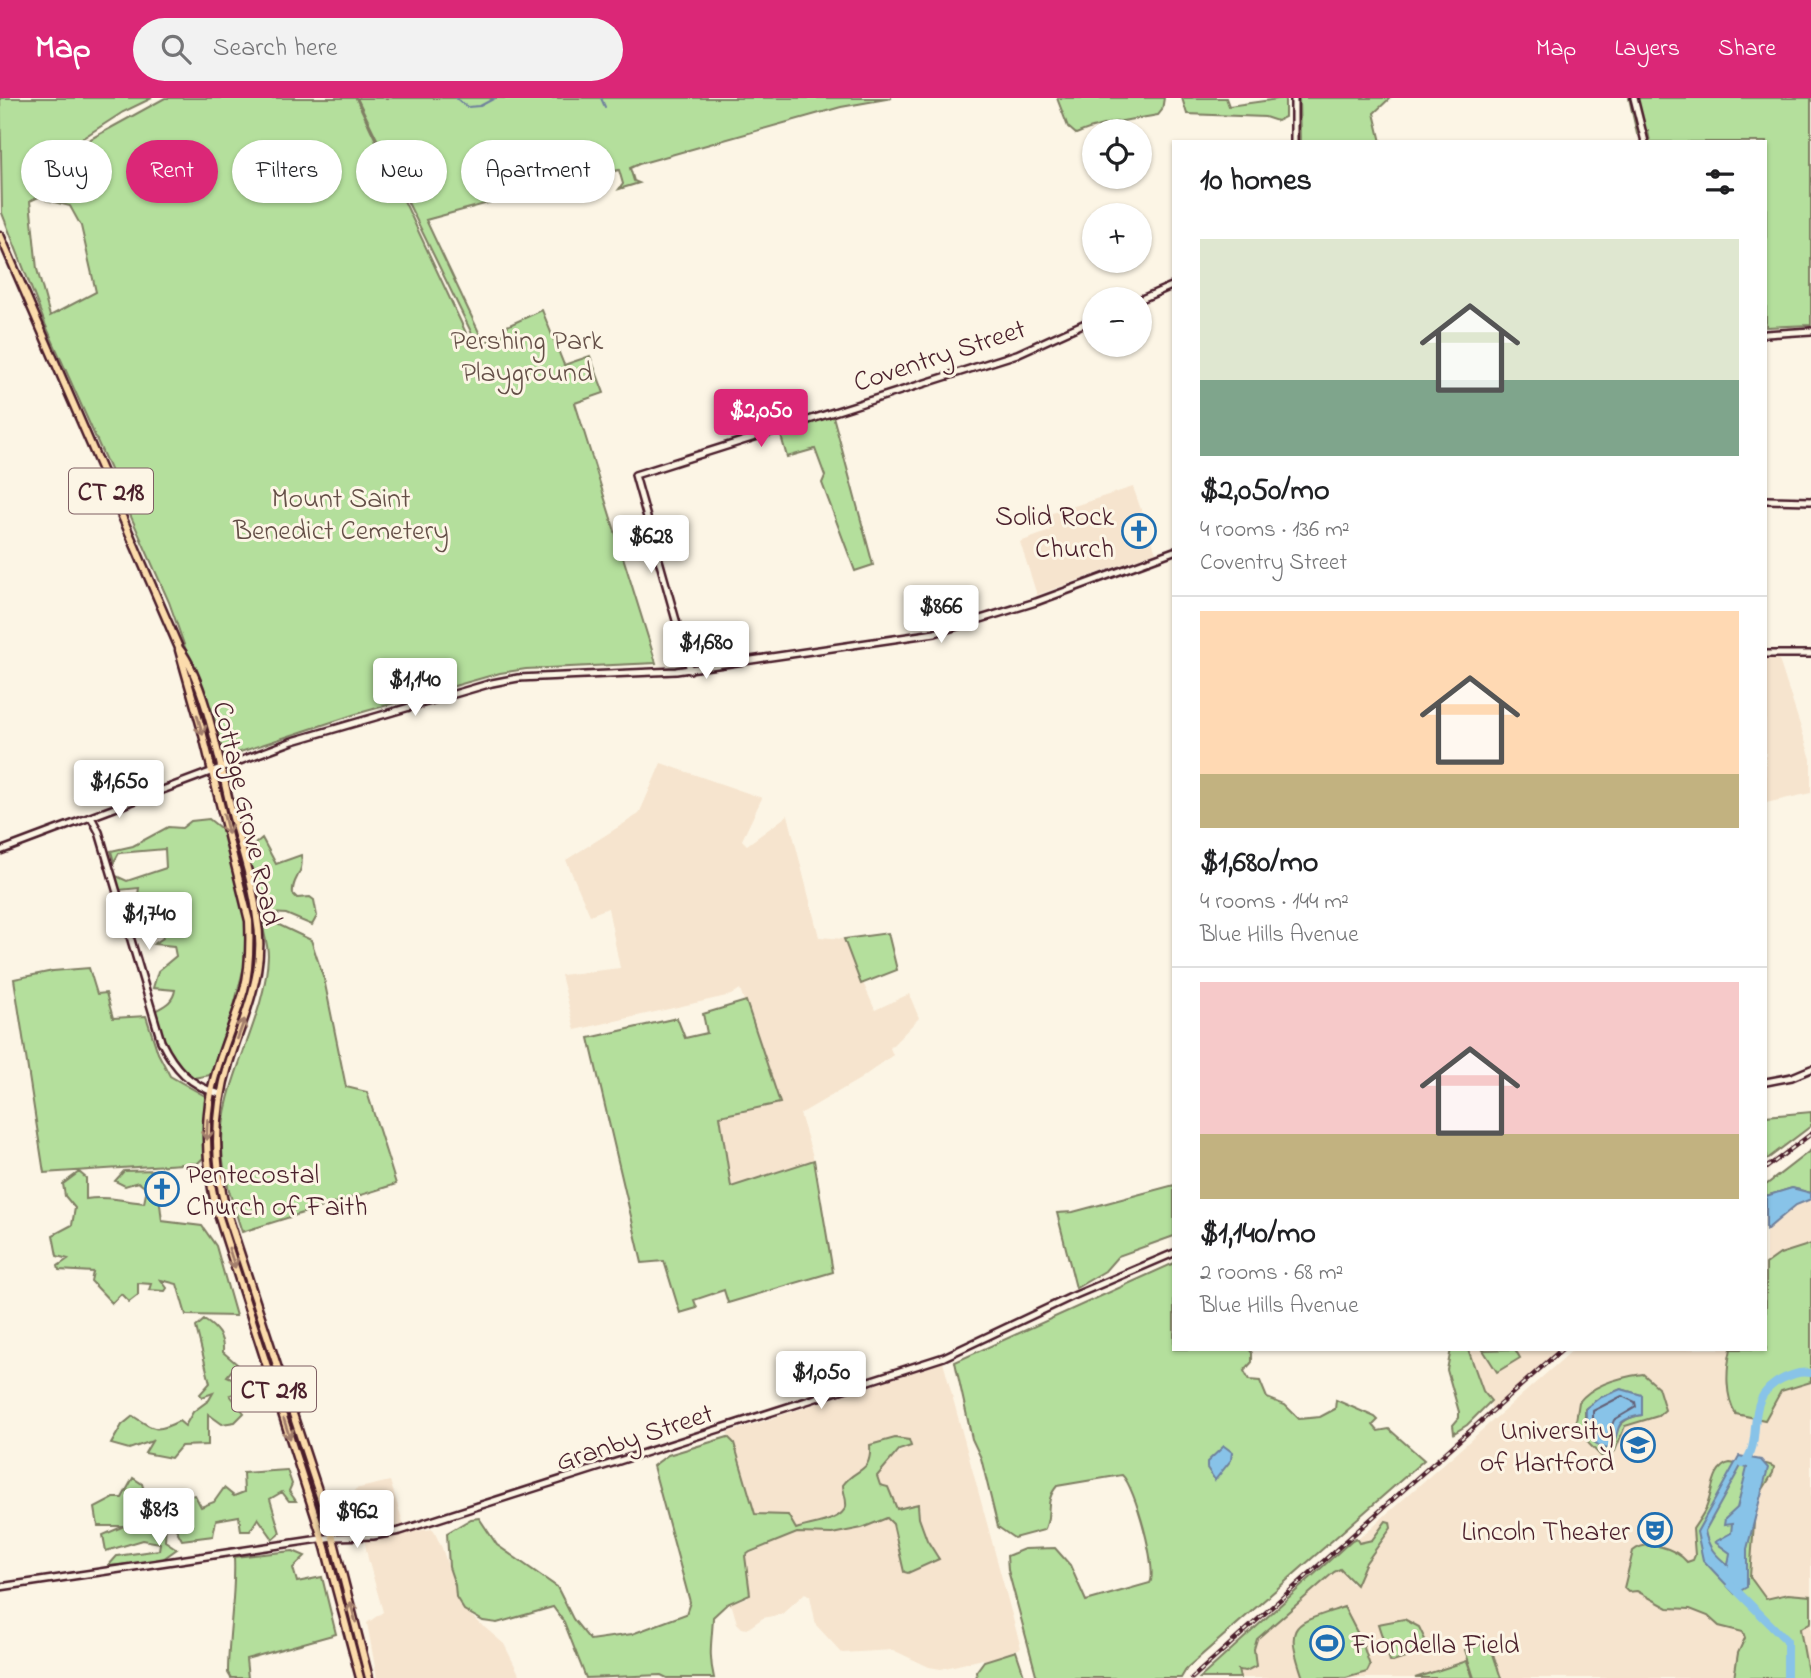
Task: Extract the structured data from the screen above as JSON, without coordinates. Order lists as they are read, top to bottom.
{
  "streets": {
    "main road": [
      "Coventry Street",
      "CT 218",
      "Cottage Grove Road",
      "Granby Street"
    ]
  },
  "crossings": [
    ["Cottage Grove Road", "Granby Street"]
  ],
  "parks": ["Pershing Park Playground", "Mount Saint Benedict Cemetery"],
  "places": {
    "church": ["Solid Rock Church", "Pentecostal Church of Faith"],
    "school or university": ["University of Hartford"],
    "theatre": ["Lincoln Theater"],
    "sports": ["Fiondella Field"]
  },
  "page": {
    "header": "Map",
    "search": "Search here",
    "nav": ["Map", "Layers", "Share"],
    "map_buttons": ["+", "−"],
    "chip": [
      "Buy",
      "Rent",
      "Filters",
      "New",
      "Apartment"
    ],
    "heading": "10 homes",
    "list": [
      {
        "name": "$2,050/mo",
        "note": "4 rooms · 136 m² · Coventry Street"
      },
      {
        "name": "$1,680/mo",
        "note": "4 rooms · 144 m² · Blue Hills Avenue"
      },
      {
        "name": "$1,140/mo",
        "note": "2 rooms · 68 m² · Blue Hills Avenue"
      }
    ],
    "price": [
      "$2,050",
      "$628",
      "$866",
      "$1,680",
      "$1,140",
      "$1,650",
      "$1,740",
      "$1,050",
      "$813",
      "$962"
    ]
  }
}
